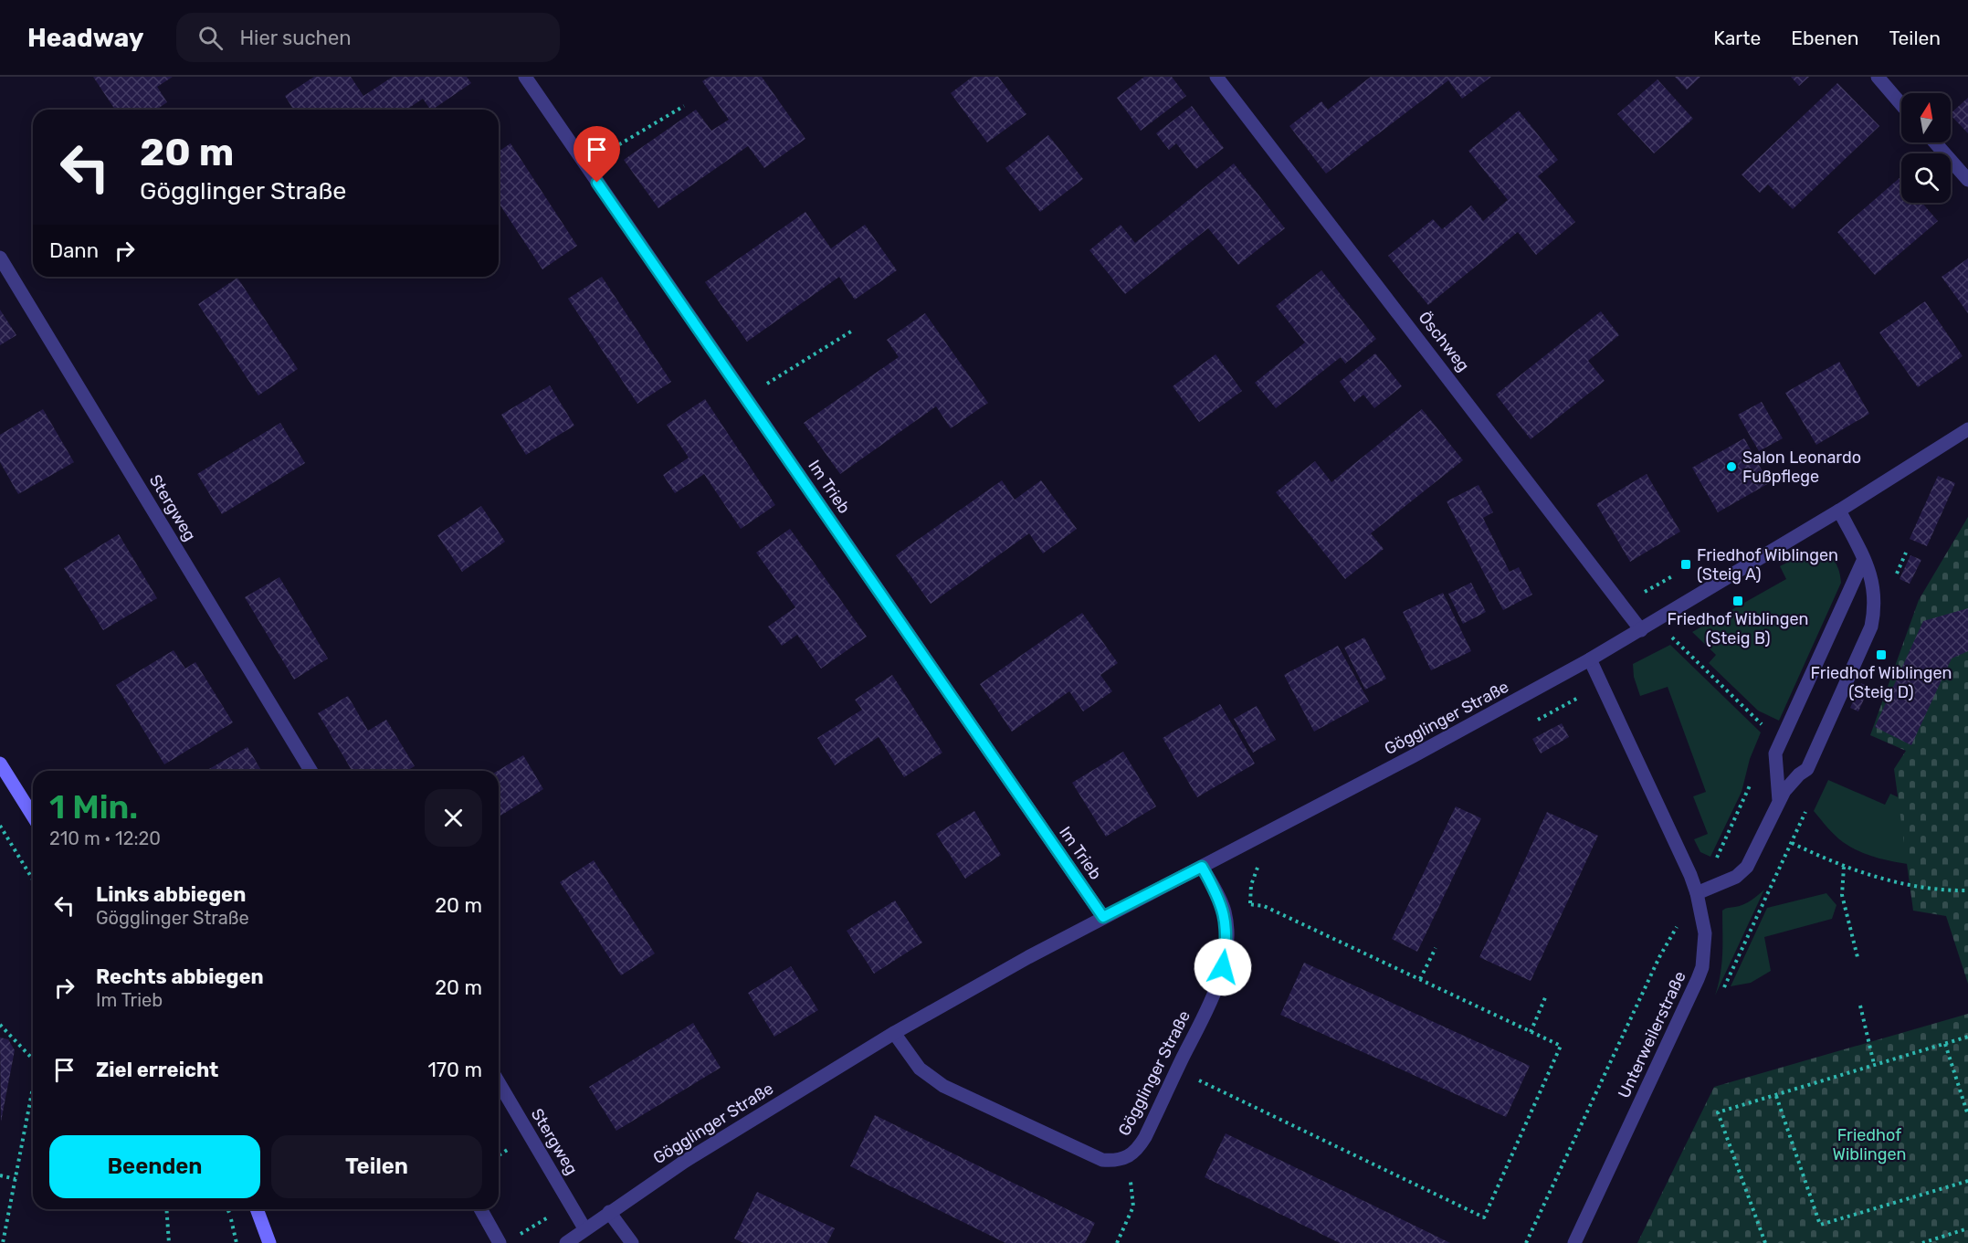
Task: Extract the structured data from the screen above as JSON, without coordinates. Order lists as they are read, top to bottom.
{
  "streets": {
    "street": [
      "Öschweg",
      "Im Trieb",
      "Stergweg",
      "Gögglinger Straße",
      "Unterweilerstraße"
    ]
  },
  "crossings": [
    ["Öschweg", "Gögglinger Straße"],
    ["Im Trieb", "Gögglinger Straße"],
    ["Stergweg", "Gögglinger Straße"]
  ],
  "parks": ["Friedhof Wiblingen"],
  "places": {
    "other": ["Salon Leonardo Fußpflege"],
    "transit": ["Friedhof Wiblingen (Steig A)", "Friedhof Wiblingen (Steig B)", "Friedhof Wiblingen (Steig D)"]
  },
  "north": "top",
  "page": {
    "header": "Headway",
    "search": "Hier suchen",
    "nav": ["Karte", "Ebenen", "Teilen"],
    "turn": ["20 m", "Gögglinger Straße"],
    "then": "Dann",
    "heading": ["1 Min.", "210 m · 12:20"],
    "list": [
      {
        "name": "Links abbiegen",
        "note": "Gögglinger Straße",
        "value": "20 m"
      },
      {
        "name": "Rechts abbiegen",
        "note": "Im Trieb",
        "value": "20 m"
      },
      {
        "name": "Ziel erreicht",
        "value": "170 m"
      }
    ],
    "buttons": ["Beenden", "Teilen"]
  }
}
